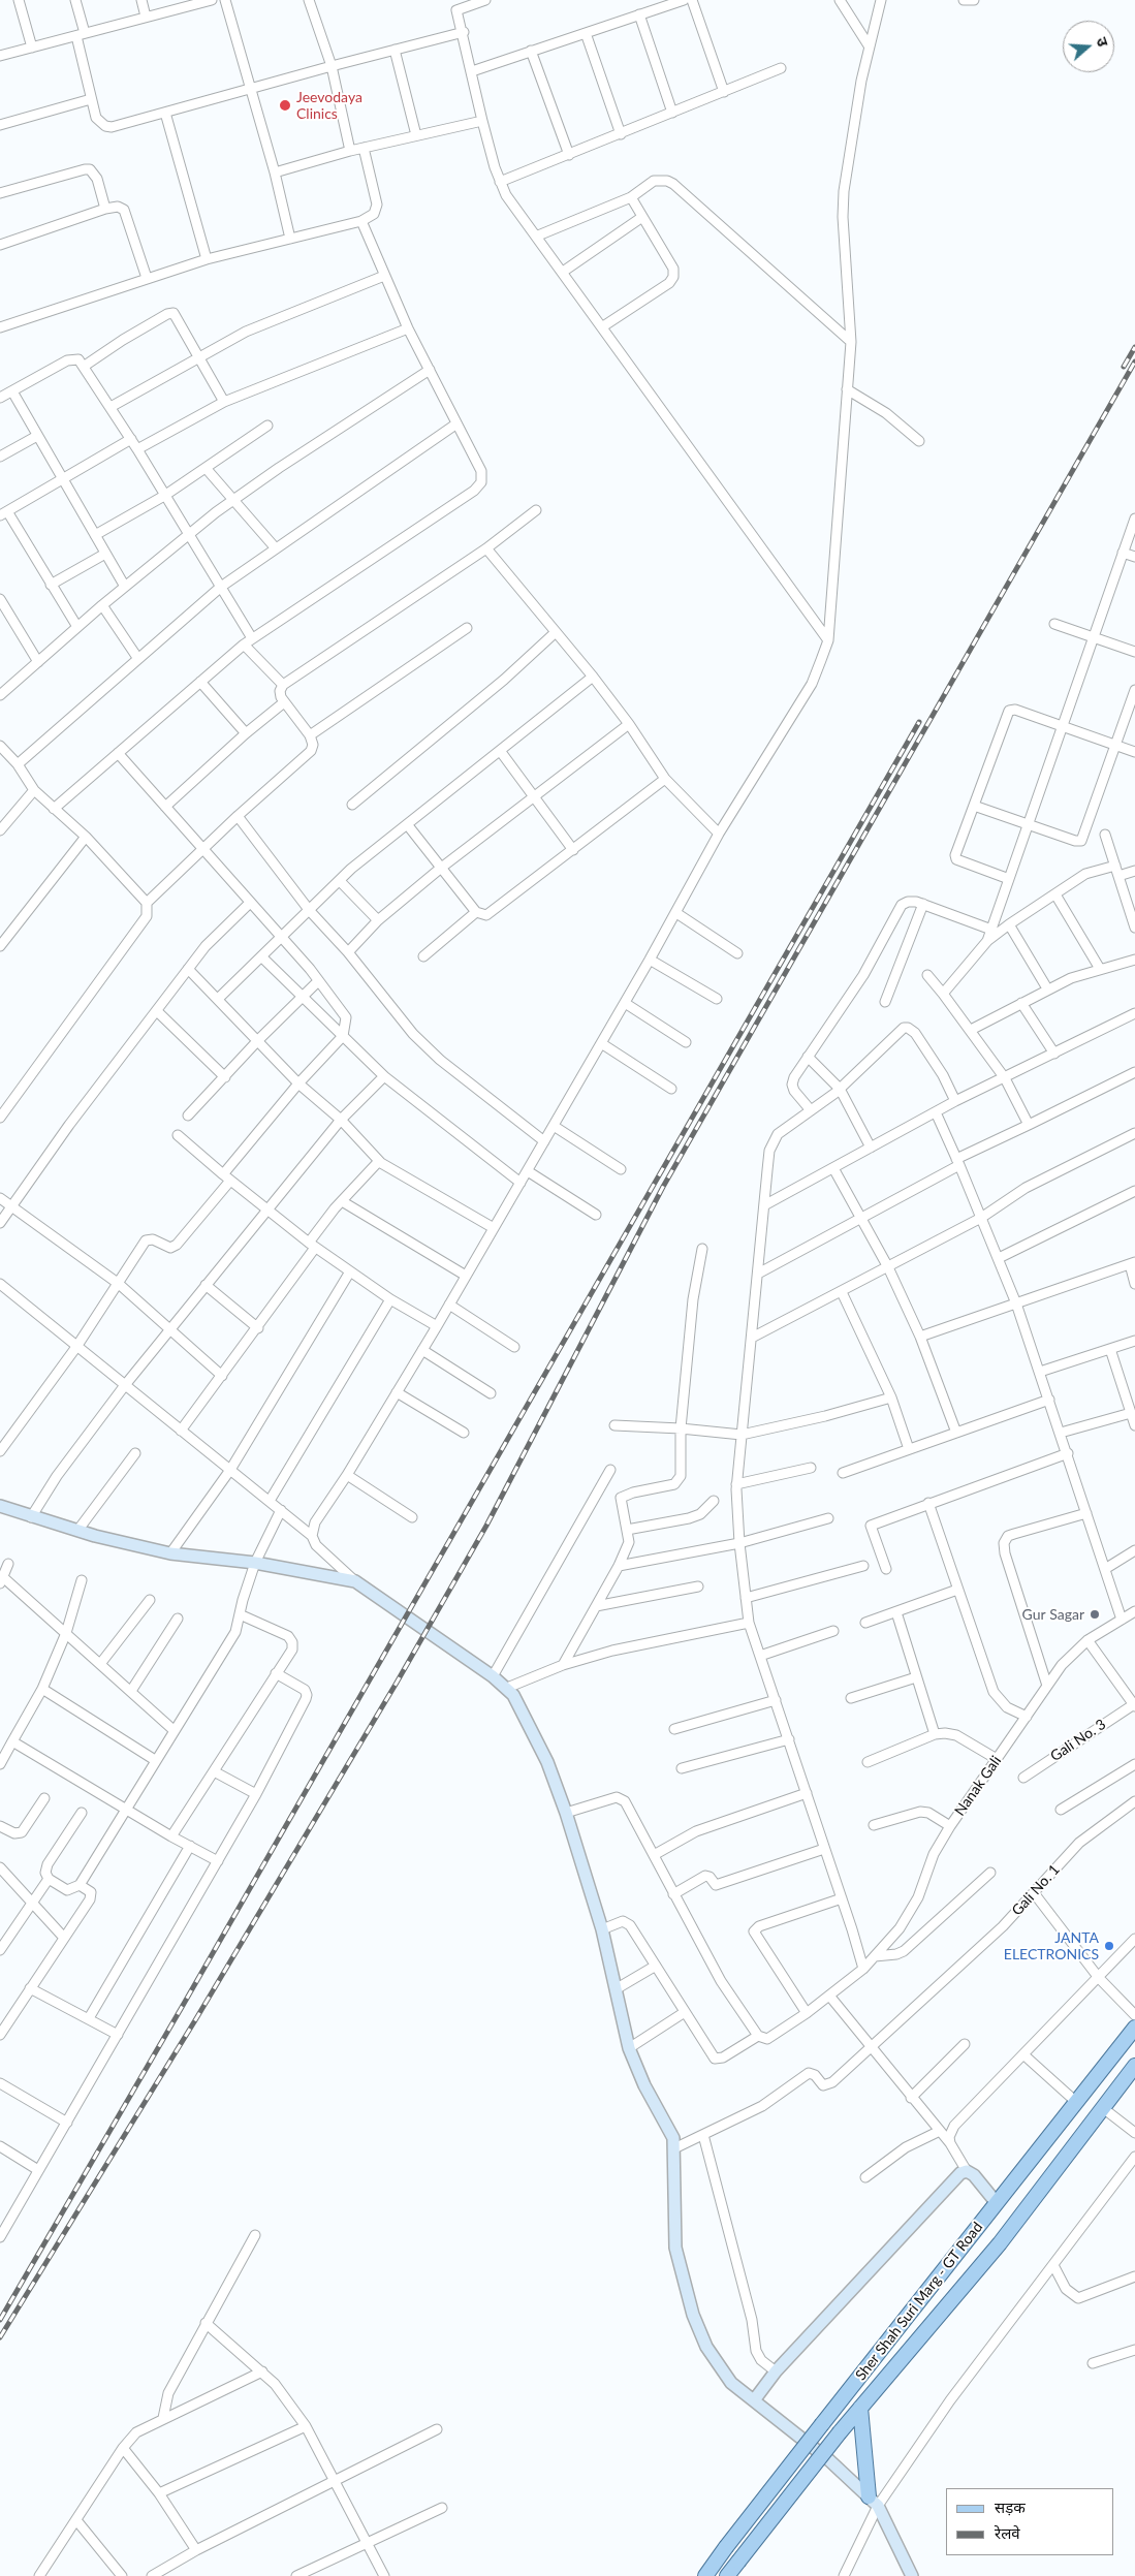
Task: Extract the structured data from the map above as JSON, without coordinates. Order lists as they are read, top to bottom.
{
  "streets": {
    "main road": ["Sher Shah Suri Marg - GT Road"],
    "street": ["Gali No. 3", "Nanak Gali", "Gali No. 1"]
  },
  "places": ["Jeevodaya Clinics", "Gur Sagar", "JANTA ELECTRONICS"],
  "legend": ["सड़क", "रेलवे"],
  "north": "right"
}
